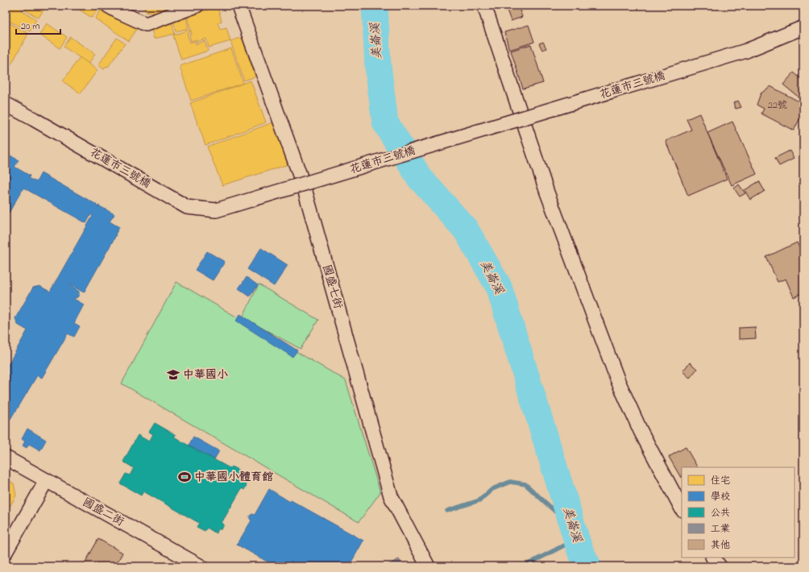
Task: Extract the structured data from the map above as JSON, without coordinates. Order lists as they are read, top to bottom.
{
  "streets": {
    "street": ["花蓮市三號橋", "國盛七街", "國盛二街"]
  },
  "water": ["美崙溪"],
  "places": {
    "school or university": ["中華國小"],
    "sports": ["中華國小體育館"]
  },
  "house_numbers": ["22號"],
  "legend": [
    "住宅",
    "學校",
    "公共",
    "工業",
    "其他"
  ],
  "scale_bar": "20 m"
}
